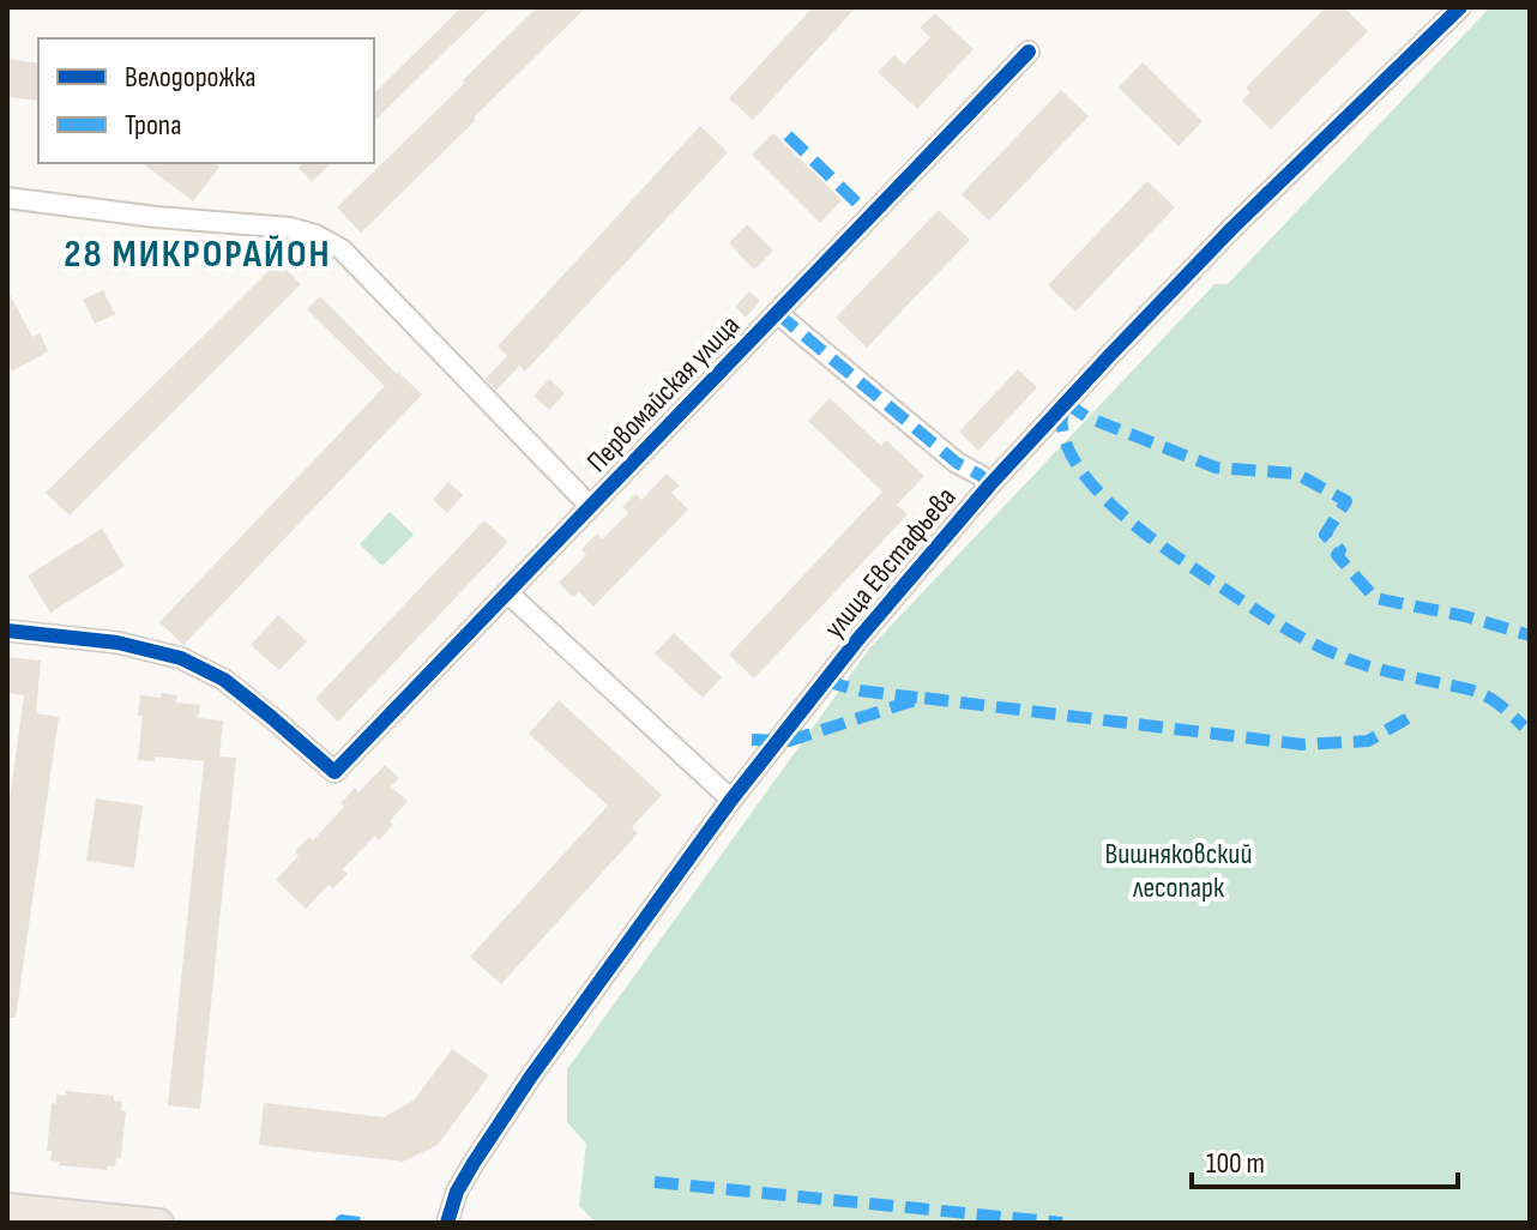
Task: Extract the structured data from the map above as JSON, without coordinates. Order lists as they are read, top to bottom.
{
  "streets": {
    "street": ["Первомайская улица", "улица Евстафьева"]
  },
  "districts": ["28 МИКРОРАЙОН"],
  "parks": ["Вишняковский лесопарк"],
  "legend": ["Велодорожка", "Тропа"],
  "scale_bar": "100 m"
}
